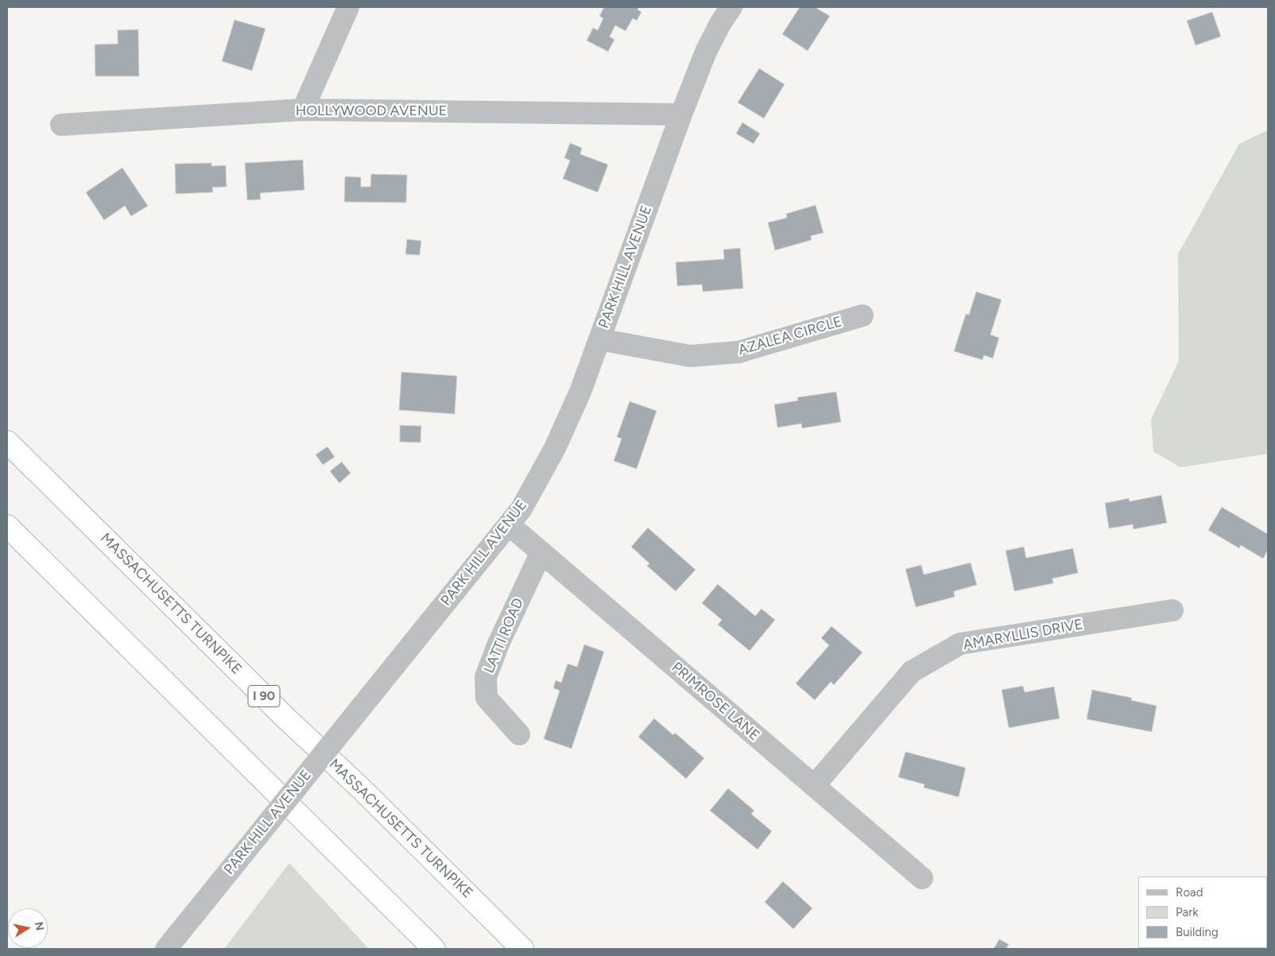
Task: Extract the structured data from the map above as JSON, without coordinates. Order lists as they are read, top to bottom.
{
  "streets": {
    "highway": ["MASSACHUSETTS TURNPIKE", "I 90"],
    "street": [
      "HOLLYWOOD AVENUE",
      "PARK HILL AVENUE",
      "AZALEA CIRCLE",
      "AMARYLLIS DRIVE",
      "LATTI ROAD",
      "PRIMROSE LANE"
    ]
  },
  "crossings": [
    ["HOLLYWOOD AVENUE", "PARK HILL AVENUE"],
    ["PARK HILL AVENUE", "AZALEA CIRCLE"],
    ["PARK HILL AVENUE", "PRIMROSE LANE"],
    ["AMARYLLIS DRIVE", "PRIMROSE LANE"],
    ["LATTI ROAD", "PRIMROSE LANE"]
  ],
  "legend": ["Road", "Park", "Building"],
  "north": "right"
}
